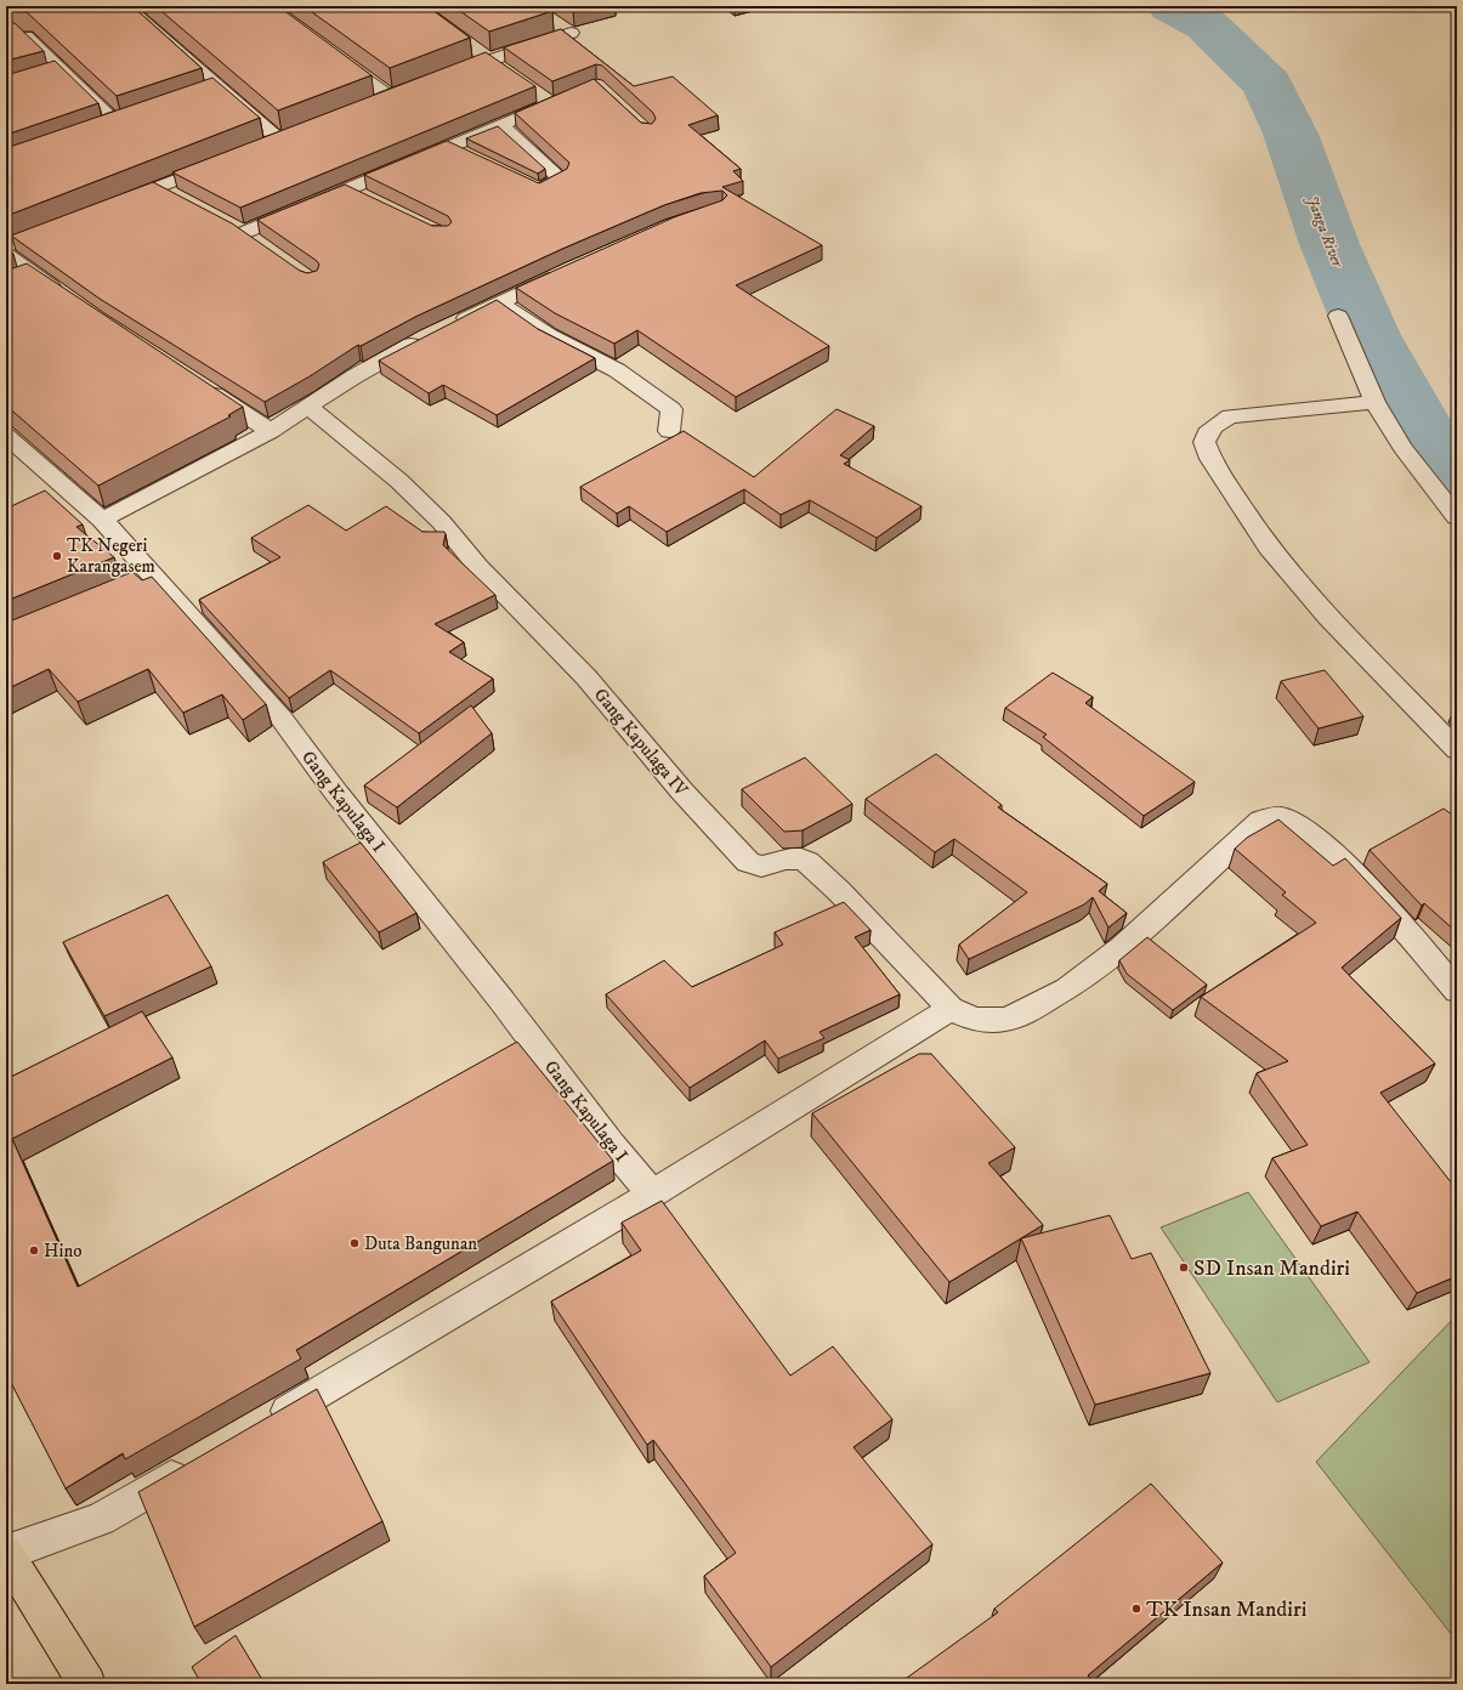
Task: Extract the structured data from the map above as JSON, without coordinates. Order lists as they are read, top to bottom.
{
  "streets": {
    "street": ["Gang Kapulaga IV", "Gang Kapulaga I"]
  },
  "water": ["Janga River"],
  "places": [
    "TK Negeri Karangasem",
    "Duta Bangunan",
    "Hino",
    "SD Insan Mandiri",
    "TK Insan Mandiri"
  ]
}
